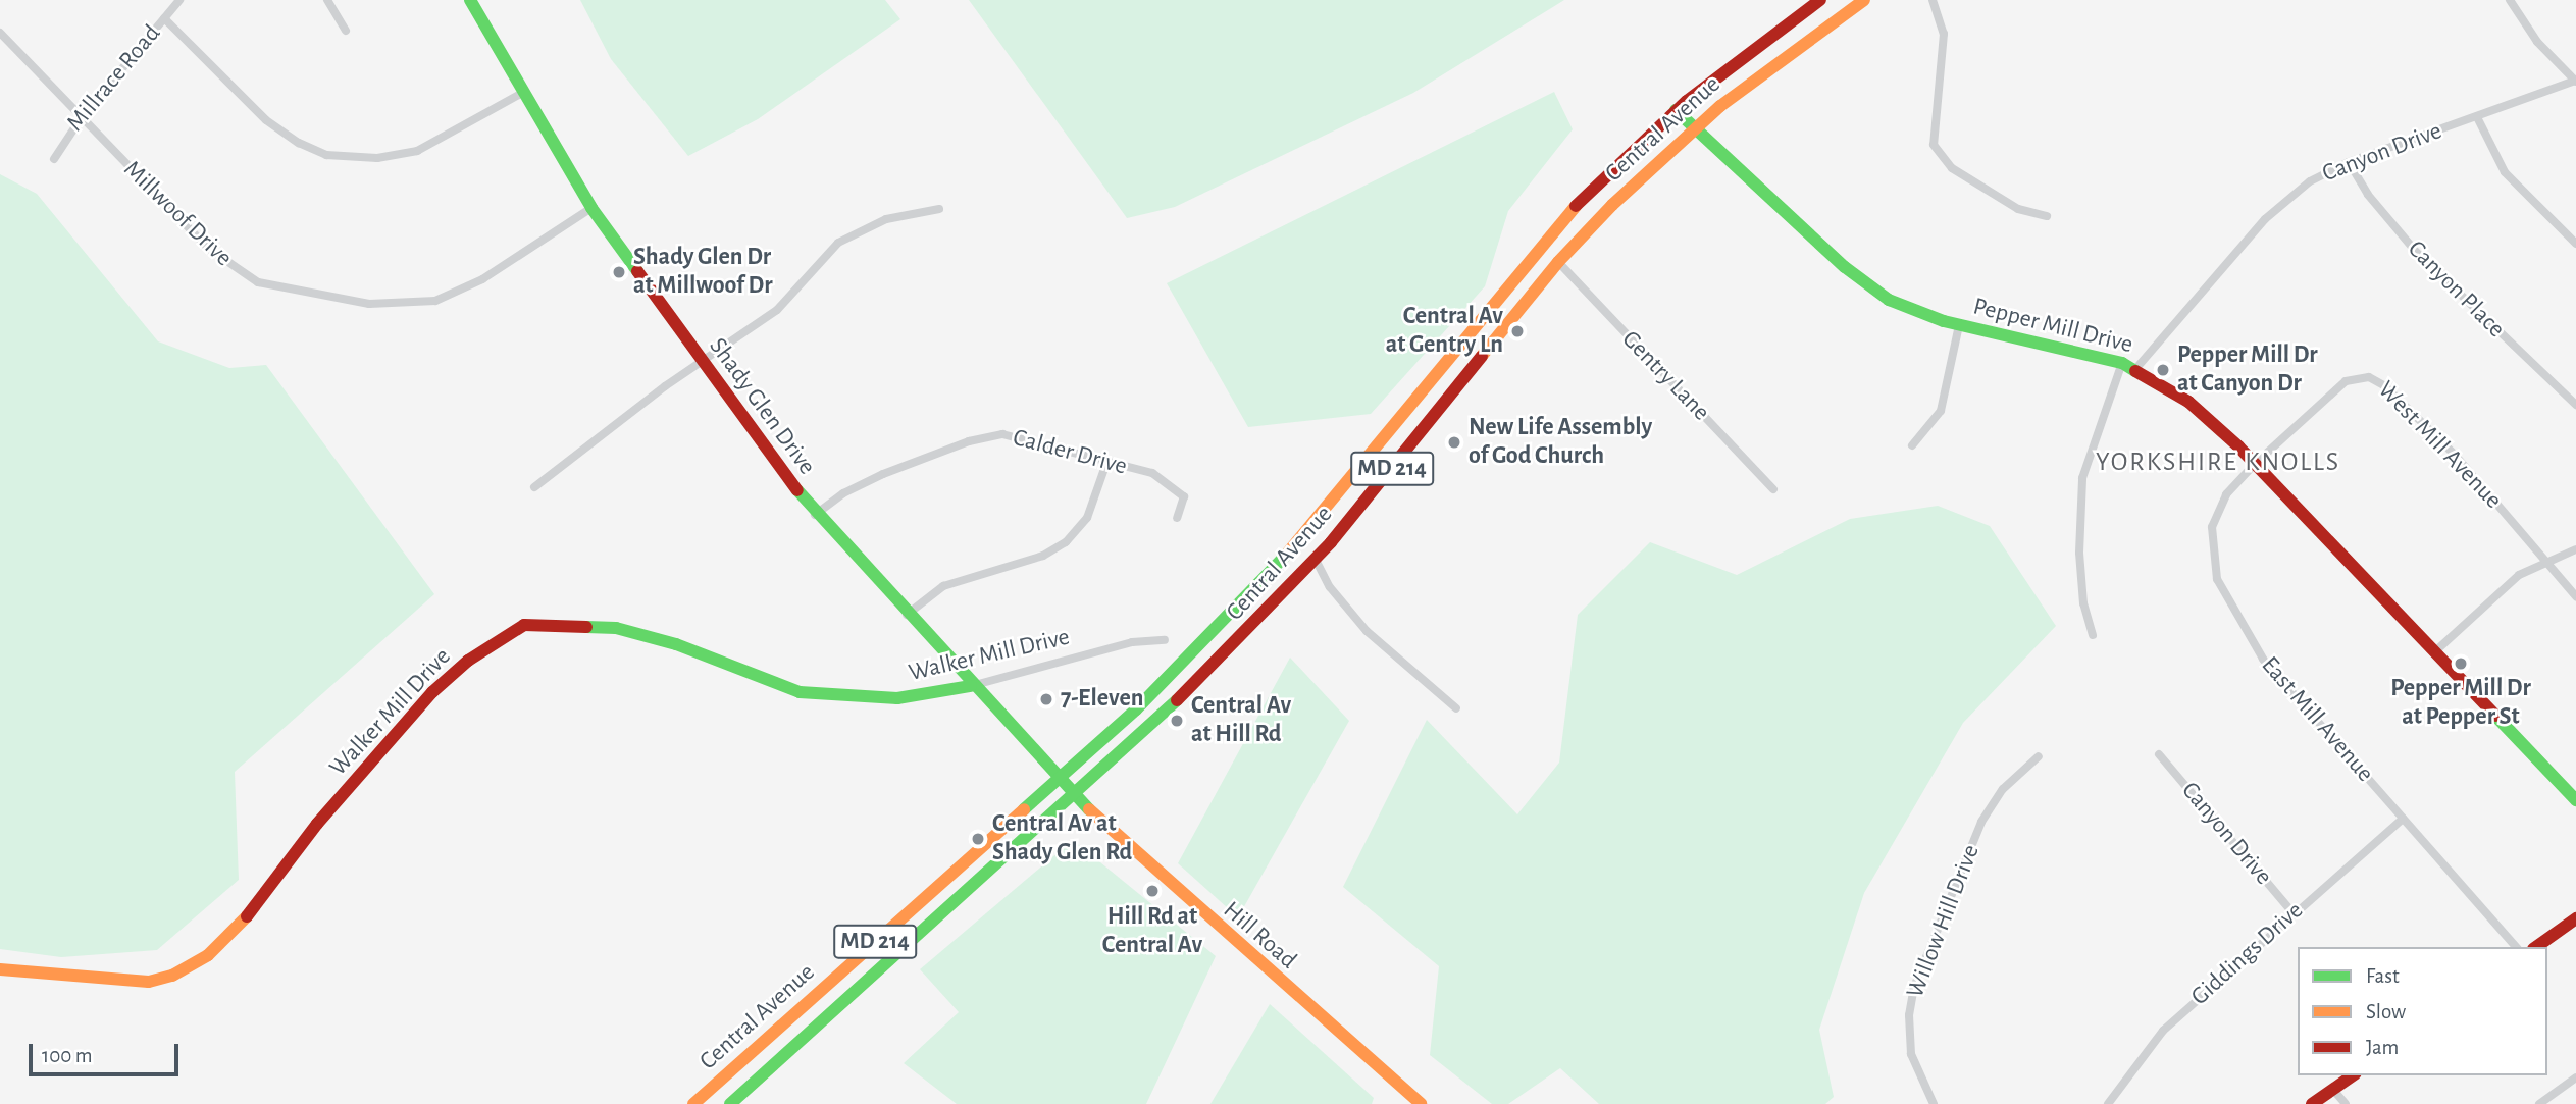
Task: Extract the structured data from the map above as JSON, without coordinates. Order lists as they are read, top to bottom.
{
  "streets": {
    "street": [
      "Millrace Road",
      "Central Avenue",
      "Canyon Drive",
      "Millwoof Drive",
      "Canyon Place",
      "Pepper Mill Drive",
      "Gentry Lane",
      "Shady Glen Drive",
      "West Mill Avenue",
      "Calder Drive",
      "MD 214",
      "Walker Mill Drive",
      "East Mill Avenue",
      "Willow Hill Drive",
      "Hill Road",
      "Giddings Drive"
    ]
  },
  "crossings": [
    ["Millrace Road", "Millwoof Drive"],
    ["Central Avenue", "Pepper Mill Drive"],
    ["Central Avenue", "Gentry Lane"],
    ["Central Avenue", "Shady Glen Drive"],
    ["Central Avenue", "Hill Road"],
    ["Canyon Drive", "Canyon Place"],
    ["Canyon Drive", "Pepper Mill Drive"],
    ["Canyon Drive", "Giddings Drive"],
    ["Millwoof Drive", "Shady Glen Drive"],
    ["Pepper Mill Drive", "West Mill Avenue"],
    ["Pepper Mill Drive", "East Mill Avenue"],
    ["Shady Glen Drive", "Calder Drive"],
    ["Shady Glen Drive", "Walker Mill Drive"],
    ["Shady Glen Drive", "Hill Road"],
    ["West Mill Avenue", "East Mill Avenue"],
    ["East Mill Avenue", "Giddings Drive"]
  ],
  "districts": ["YORKSHIRE KNOLLS"],
  "places": [
    "Shady Glen Dr at Millwoof Dr",
    "Central Av at Gentry Ln",
    "Pepper Mill Dr at Canyon Dr",
    "New Life Assembly of God Church",
    "Pepper Mill Dr at Pepper St",
    "7-Eleven",
    "Central Av at Hill Rd",
    "Central Av at Shady Glen Rd",
    "Hill Rd at Central Av"
  ],
  "legend": ["Fast", "Slow", "Jam"],
  "scale_bar": "100 m"
}
